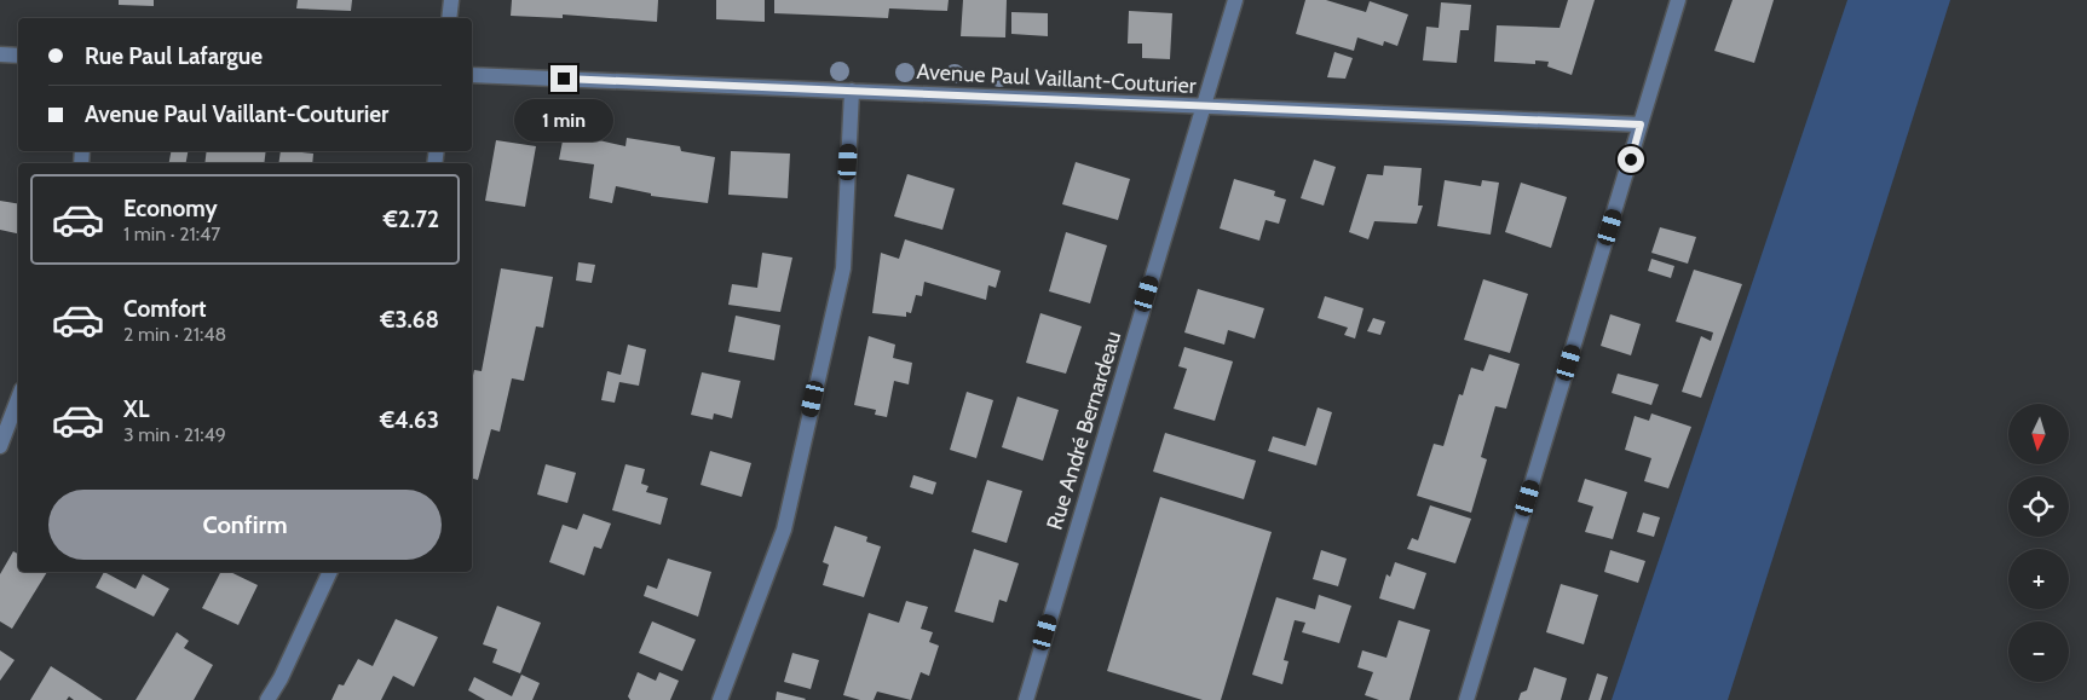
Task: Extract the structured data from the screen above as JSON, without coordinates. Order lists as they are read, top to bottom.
{
  "streets": {
    "street": ["Avenue Paul Vaillant-Couturier", "Rue André Bernardeau"]
  },
  "crossings": [
    ["Avenue Paul Vaillant-Couturier", "Rue André Bernardeau"]
  ],
  "north": "bottom",
  "page": {
    "banner": ["Rue Paul Lafargue", "Avenue Paul Vaillant-Couturier"],
    "bubble": "1 min",
    "list": [
      {
        "name": "Economy",
        "note": "1 min · 21:47",
        "value": "€2.72"
      },
      {
        "name": "Comfort",
        "note": "2 min · 21:48",
        "value": "€3.68"
      },
      {
        "name": "XL",
        "note": "3 min · 21:49",
        "value": "€4.63"
      }
    ],
    "map_buttons": ["+", "−"],
    "buttons": "Confirm"
  }
}
